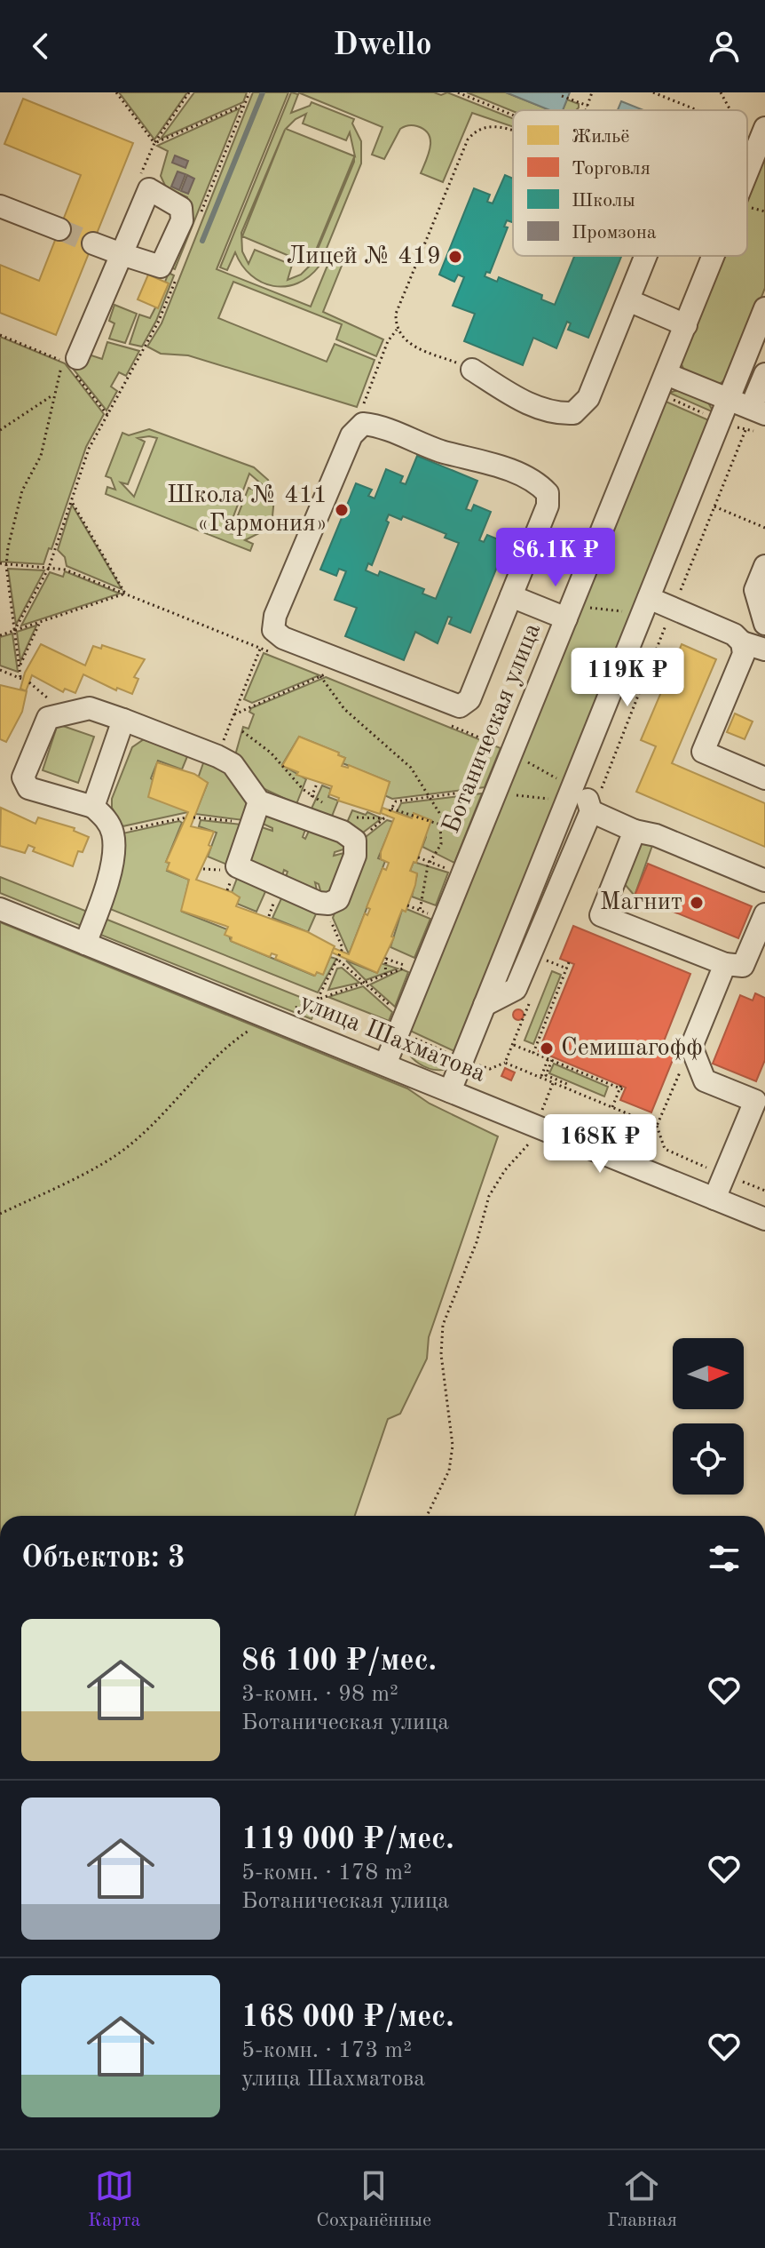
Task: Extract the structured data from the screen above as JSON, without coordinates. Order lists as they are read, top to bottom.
{
  "streets": {
    "street": ["Ботаническая улица", "улица Шахматова"]
  },
  "crossings": [
    ["Ботаническая улица", "улица Шахматова"]
  ],
  "places": [
    "Лицей № 419",
    "Школа № 411 «Гармония»",
    "Магнит",
    "Семишагофф"
  ],
  "legend": [
    "Жильё",
    "Торговля",
    "Школы",
    "Промзона"
  ],
  "north": "right",
  "page": {
    "header": "Dwello",
    "price": ["86.1K ₽", "119K ₽", "168K ₽"],
    "heading": "Объектов: 3",
    "list": [
      {
        "name": "86 100 ₽/мес.",
        "note": "3-комн. · 98 m² · Ботаническая улица"
      },
      {
        "name": "119 000 ₽/мес.",
        "note": "5-комн. · 178 m² · Ботаническая улица"
      },
      {
        "name": "168 000 ₽/мес.",
        "note": "5-комн. · 173 m² · улица Шахматова"
      }
    ],
    "tabs": ["Карта", "Сохранённые", "Главная"]
  }
}
